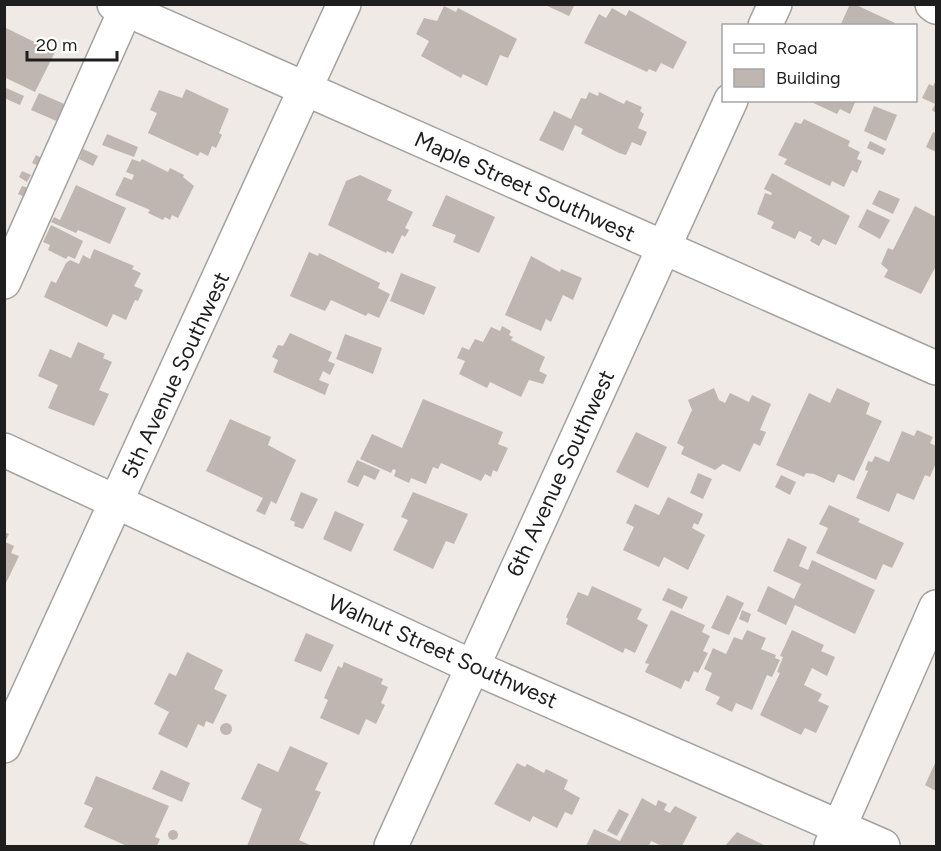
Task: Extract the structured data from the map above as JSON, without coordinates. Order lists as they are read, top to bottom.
{
  "streets": {
    "street": [
      "Maple Street Southwest",
      "5th Avenue Southwest",
      "6th Avenue Southwest",
      "Walnut Street Southwest"
    ]
  },
  "crossings": [
    ["Maple Street Southwest", "5th Avenue Southwest"],
    ["Maple Street Southwest", "6th Avenue Southwest"],
    ["5th Avenue Southwest", "Walnut Street Southwest"],
    ["6th Avenue Southwest", "Walnut Street Southwest"]
  ],
  "legend": ["Road", "Building"],
  "scale_bar": "20 m"
}
